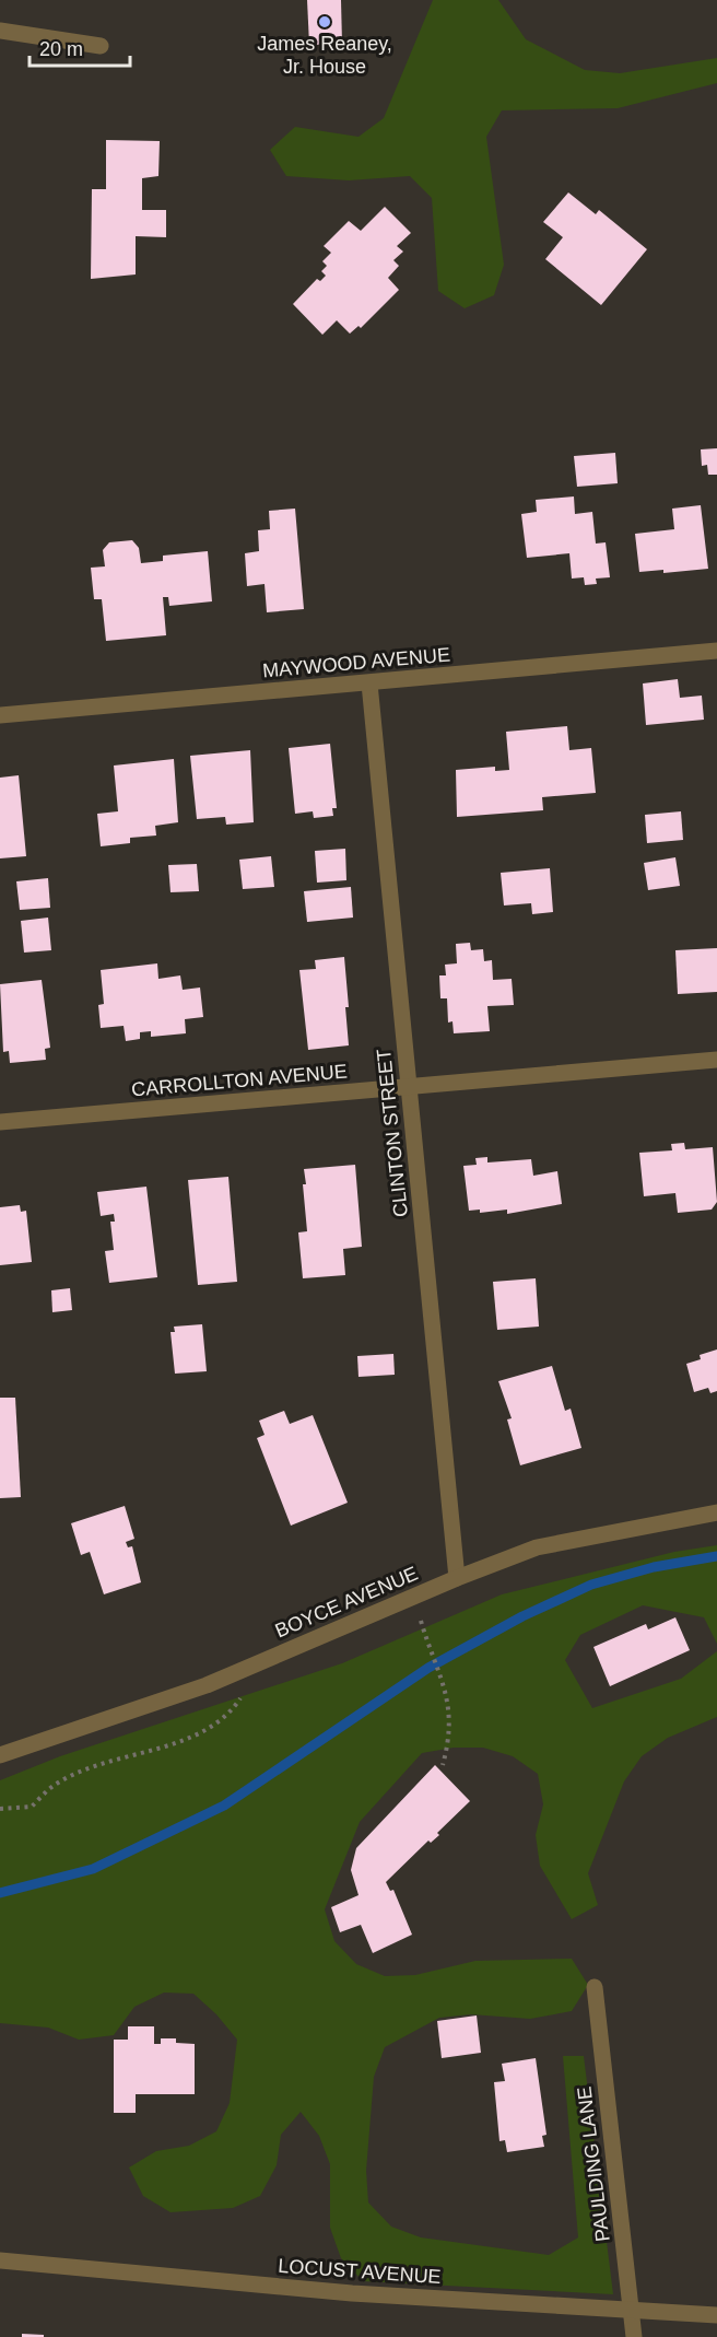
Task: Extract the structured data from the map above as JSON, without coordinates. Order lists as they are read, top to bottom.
{
  "streets": {
    "street": [
      "MAYWOOD AVENUE",
      "CARROLLTON AVENUE",
      "CLINTON STREET",
      "BOYCE AVENUE",
      "PAULDING LANE",
      "LOCUST AVENUE"
    ]
  },
  "crossings": [
    ["MAYWOOD AVENUE", "CLINTON STREET"],
    ["CARROLLTON AVENUE", "CLINTON STREET"],
    ["CLINTON STREET", "BOYCE AVENUE"],
    ["PAULDING LANE", "LOCUST AVENUE"]
  ],
  "places": ["James Reaney, Jr. House"],
  "scale_bar": "20 m"
}
